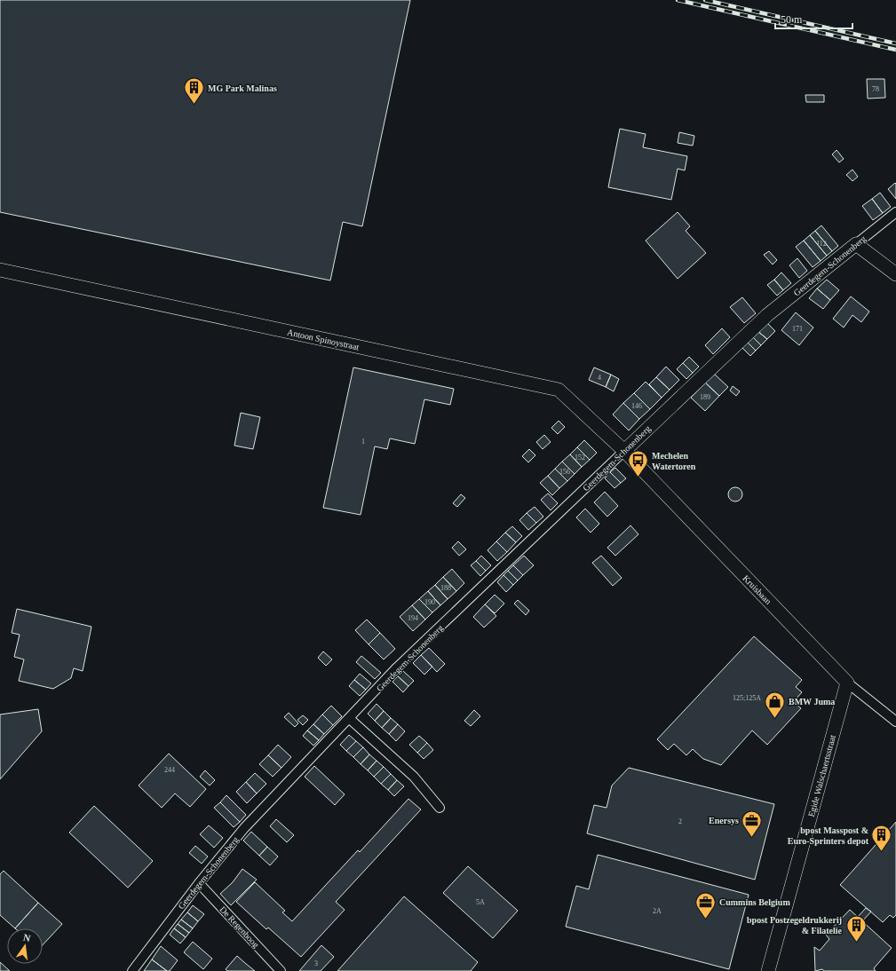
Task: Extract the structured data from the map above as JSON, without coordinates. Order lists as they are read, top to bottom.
{
  "streets": {
    "street": [
      "Geerdegem-Schonenberg",
      "Antoon Spinoystraat",
      "Kruisbaan",
      "Egide Walschaertsstraat",
      "De Regenboog"
    ]
  },
  "crossings": [
    ["Geerdegem-Schonenberg", "Antoon Spinoystraat"],
    ["Geerdegem-Schonenberg", "Kruisbaan"],
    ["Geerdegem-Schonenberg", "De Regenboog"],
    ["Antoon Spinoystraat", "Kruisbaan"],
    ["Kruisbaan", "Egide Walschaertsstraat"]
  ],
  "places": {
    "building": ["MG Park Malinas", "bpost Masspost & Euro-Sprinters depot", "bpost Postzegeldrukkerij & Filatelie"],
    "bus stop": ["Mechelen Watertoren"],
    "shop": ["BMW Juma"],
    "office": ["Enersys", "Cummins Belgium"]
  },
  "house_numbers": [
    "78",
    "112",
    "171",
    "4",
    "189",
    "146",
    "1",
    "152",
    "156",
    "188",
    "190",
    "194",
    "125;125A",
    "244",
    "2",
    "5A",
    "2A",
    "3"
  ],
  "scale_bar": "50 m",
  "north": "top"
}
